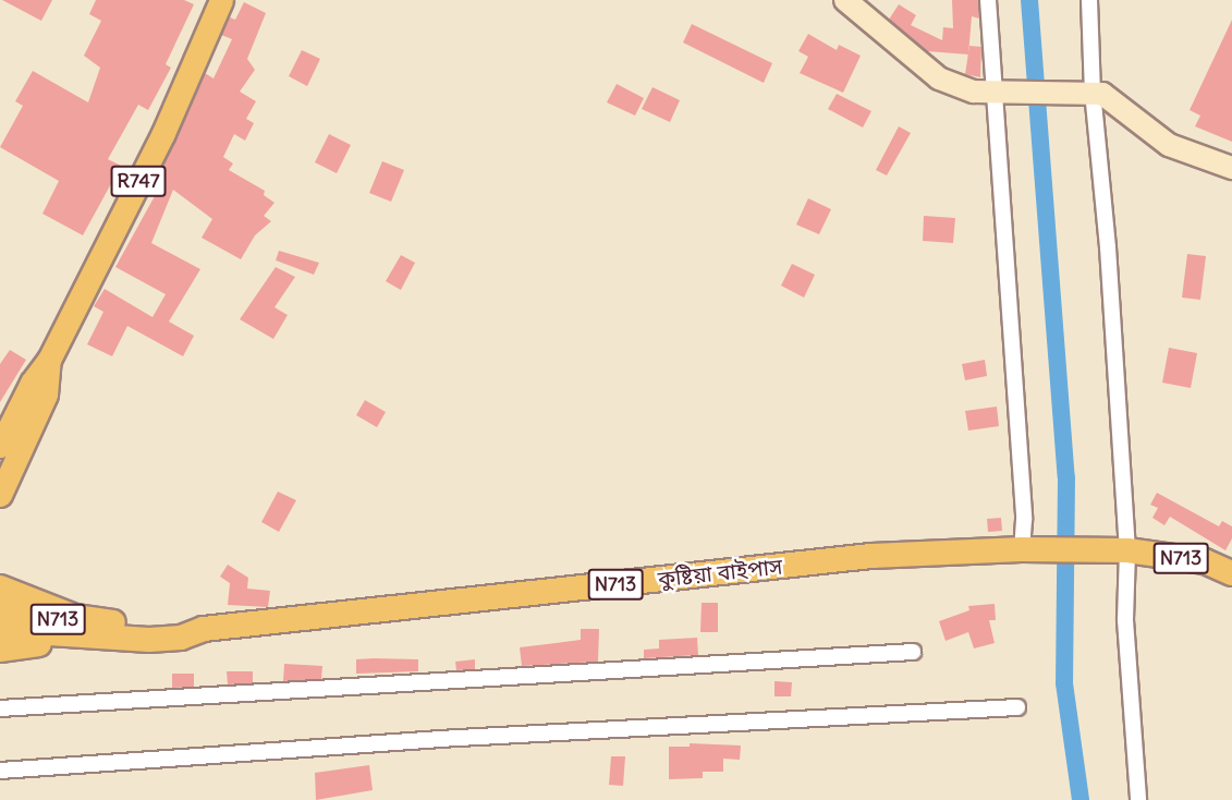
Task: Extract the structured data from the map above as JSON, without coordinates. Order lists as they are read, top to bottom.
{
  "streets": {
    "highway": ["N713", "কুষ্টিয়া বাইপাস"],
    "main road": ["R747"]
  }
}
